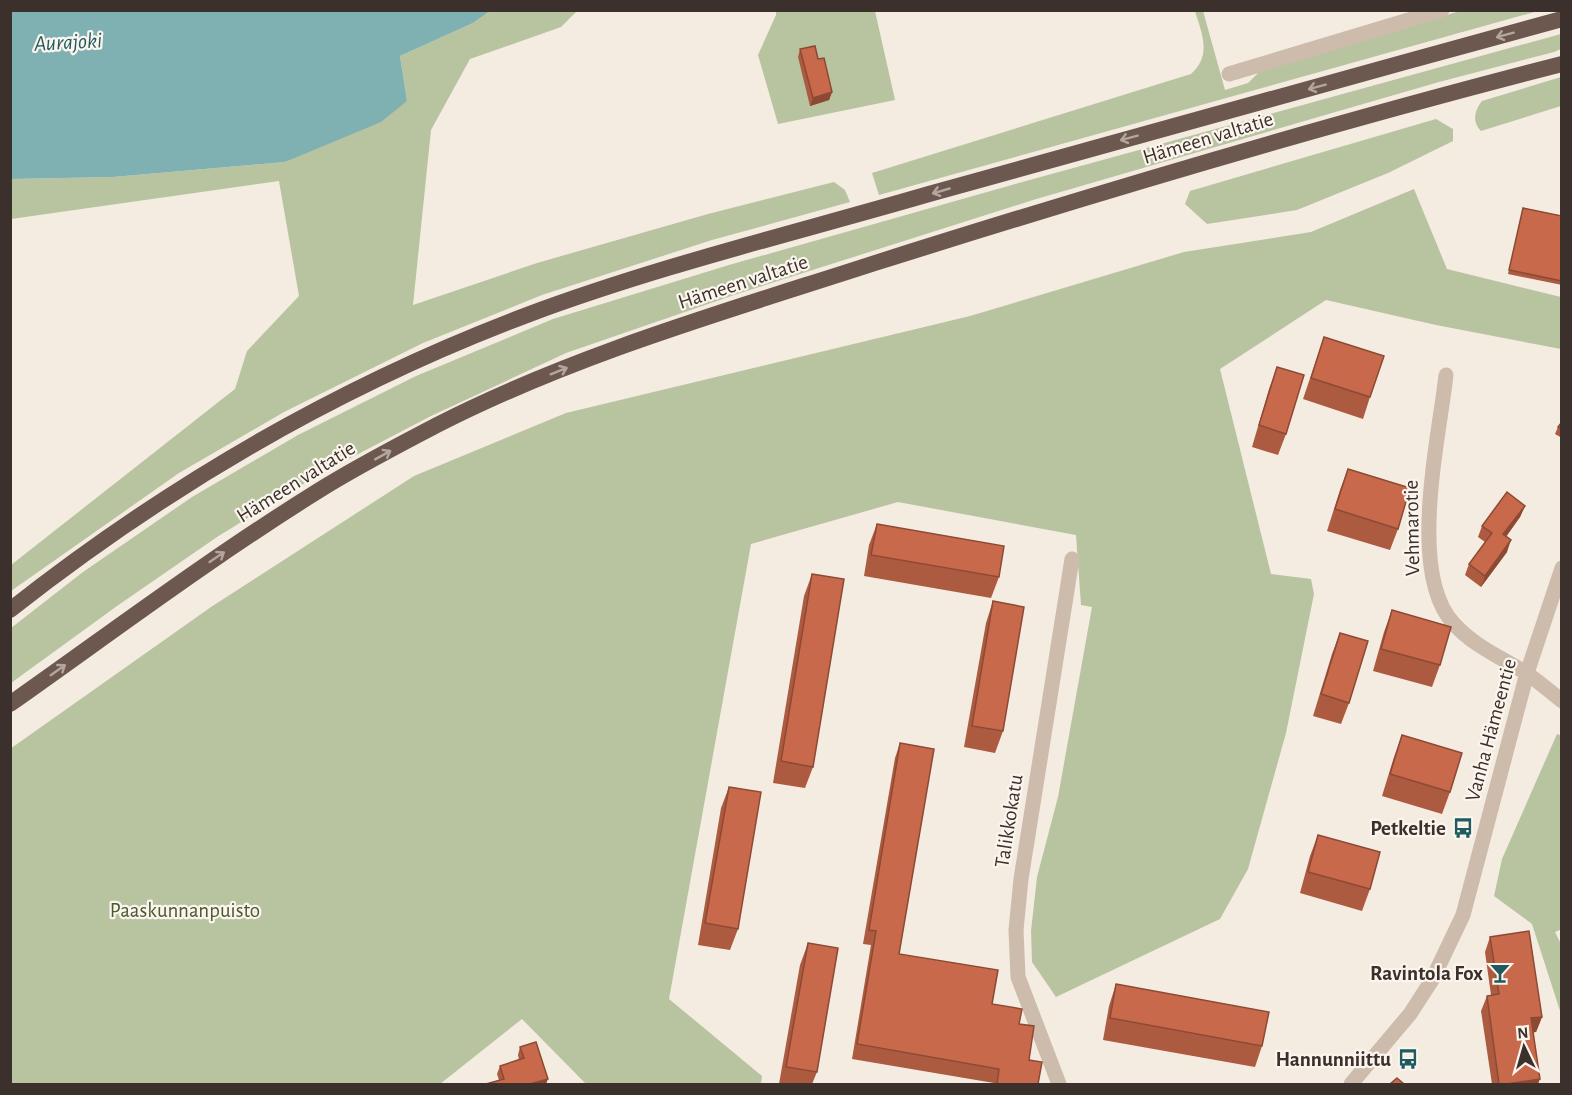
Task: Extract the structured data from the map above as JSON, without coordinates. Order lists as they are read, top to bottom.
{
  "streets": {
    "highway": ["Hämeen valtatie"],
    "street": ["Vehmarotie", "Vanha Hämeentie", "Talikkokatu"]
  },
  "crossings": [
    ["Vehmarotie", "Vanha Hämeentie"]
  ],
  "water": ["Aurajoki"],
  "parks": ["Paaskunnanpuisto"],
  "places": {
    "bus stop": ["Petkeltie", "Hannunniittu"],
    "bar": ["Ravintola Fox"]
  },
  "north": "top"
}
